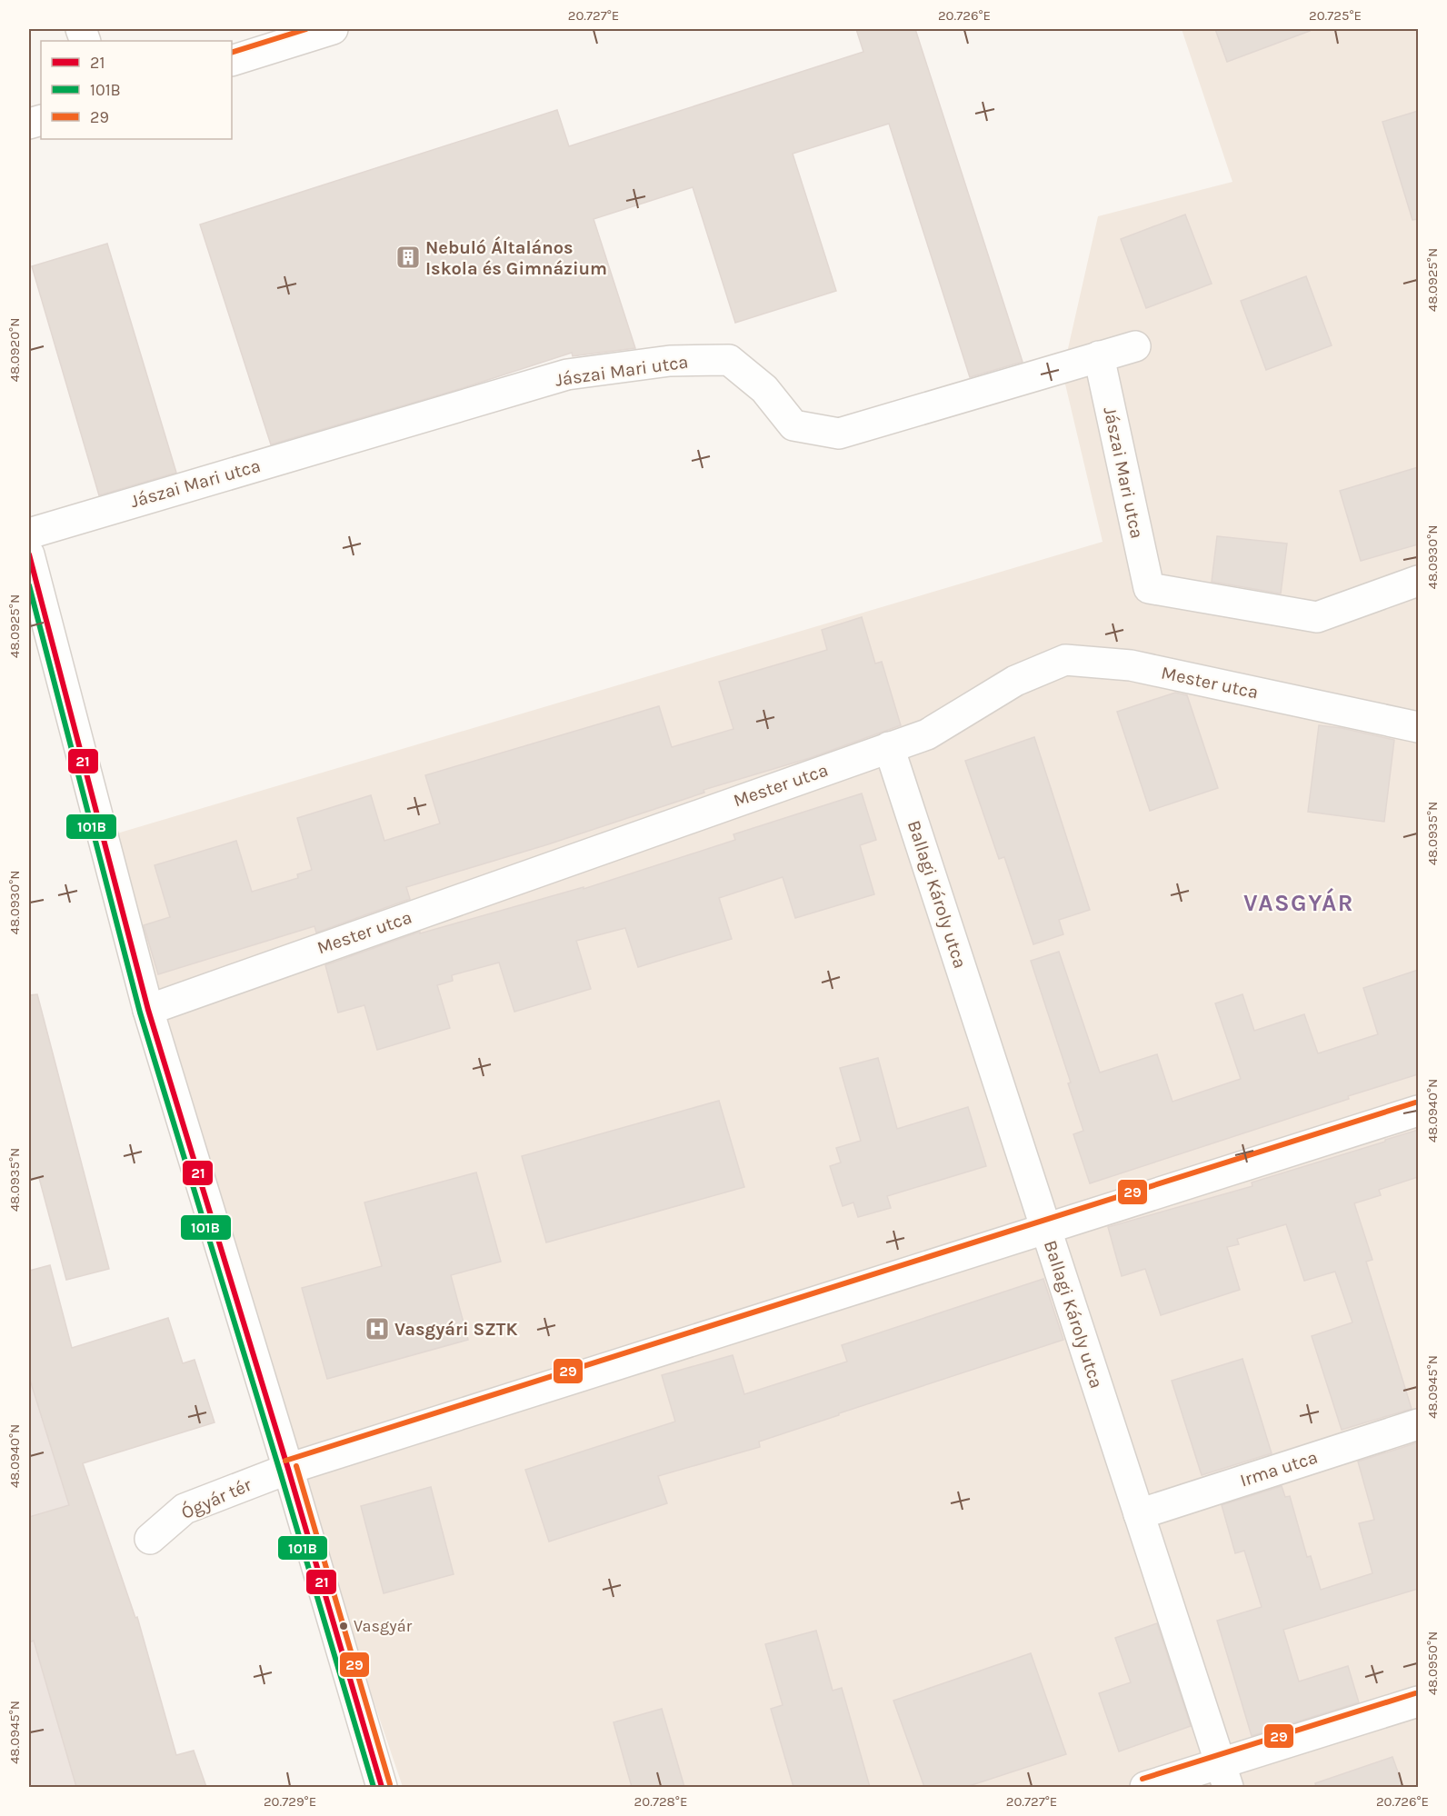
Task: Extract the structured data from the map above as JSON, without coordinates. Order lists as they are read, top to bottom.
{
  "streets": {
    "street": [
      "Jászai Mari utca",
      "Mester utca",
      "Ballagi Károly utca",
      "Irma utca",
      "Ógyár tér"
    ]
  },
  "crossings": [
    ["Mester utca", "Ballagi Károly utca"],
    ["Ballagi Károly utca", "Irma utca"],
    ["Ballagi Károly utca", "Ógyár tér"]
  ],
  "districts": ["VASGYÁR"],
  "places": {
    "building": ["Nebuló Általános Iskola és Gimnázium"],
    "hospital": ["Vasgyári SZTK"],
    "other": ["Vasgyár"]
  },
  "lines": ["transit line 29", "transit line 21", "transit line 101B"],
  "legend": ["21", "101B", "29"],
  "coordinates": [
    "20.727°E",
    "20.726°E",
    "20.725°E",
    "48.0925°N",
    "48.0920°N",
    "48.0930°N",
    "48.0935°N",
    "48.0940°N",
    "48.0945°N",
    "48.0950°N",
    "20.729°E",
    "20.728°E"
  ]
}
